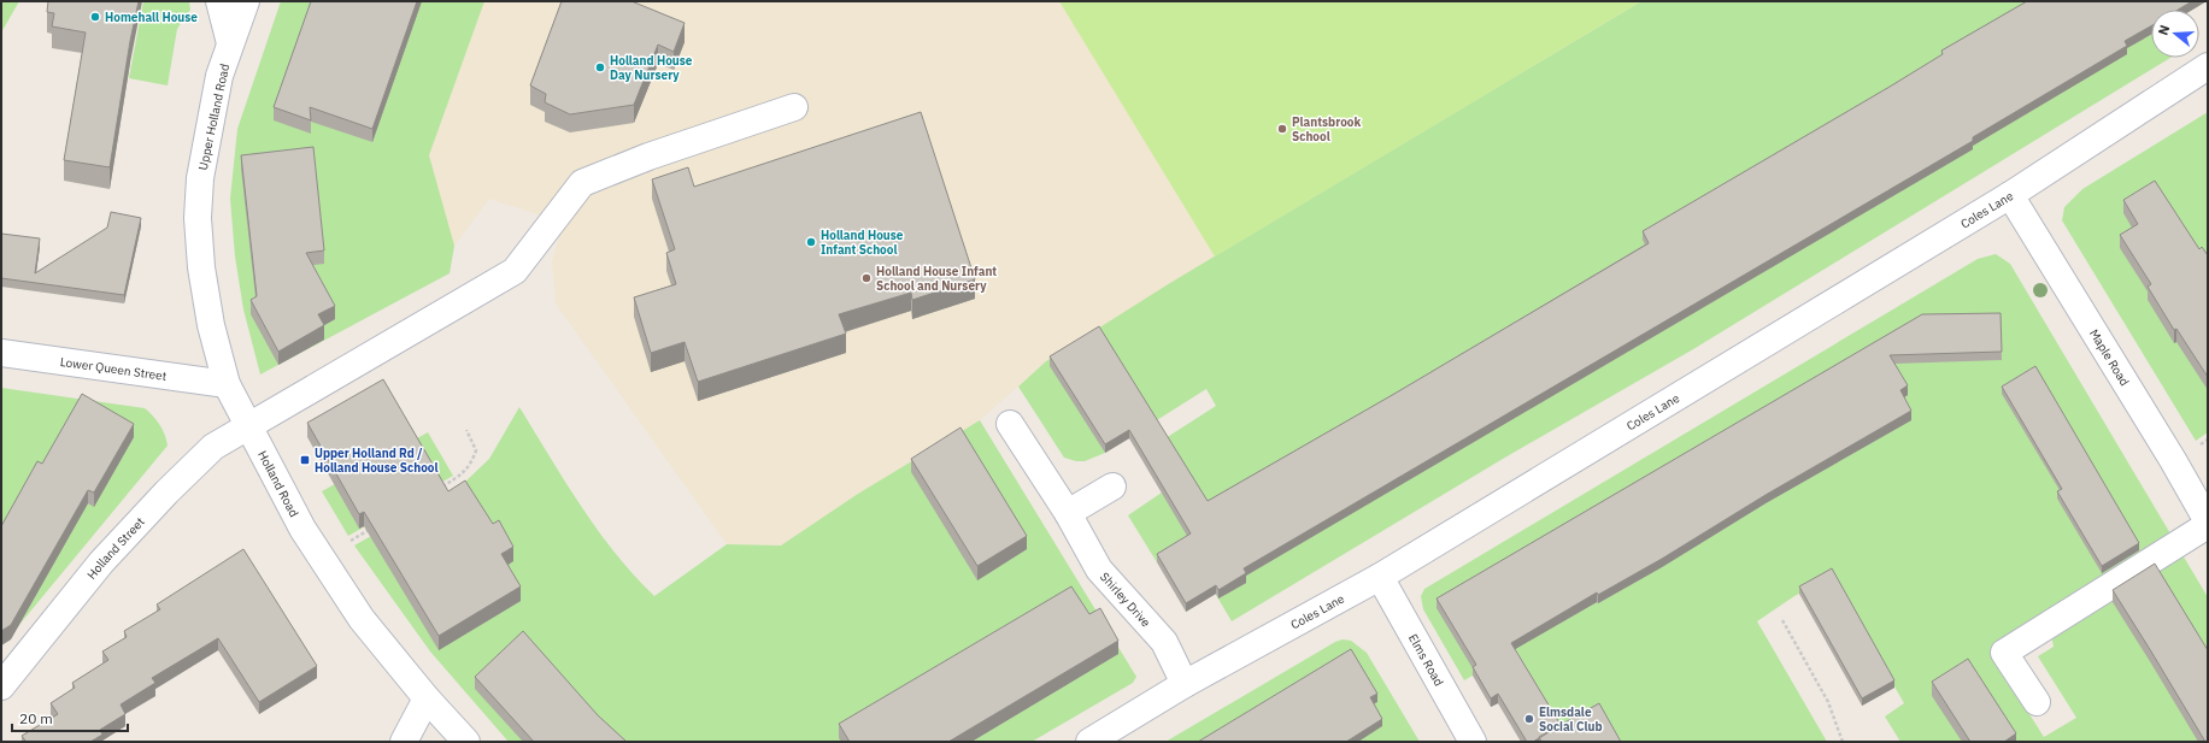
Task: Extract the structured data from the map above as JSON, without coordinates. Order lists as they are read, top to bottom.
{
  "streets": {
    "street": [
      "Upper Holland Road",
      "Coles Lane",
      "Maple Road",
      "Lower Queen Street",
      "Holland Road",
      "Holland Street",
      "Shirley Drive",
      "Elms Road"
    ]
  },
  "crossings": [
    ["Upper Holland Road", "Holland Road"],
    ["Coles Lane", "Maple Road"],
    ["Coles Lane", "Shirley Drive"],
    ["Coles Lane", "Elms Road"],
    ["Lower Queen Street", "Holland Road"],
    ["Holland Road", "Holland Street"]
  ],
  "places": {
    "other": [
      "Homehall House",
      "Holland House Day Nursery",
      "Plantsbrook School",
      "Holland House Infant School",
      "Holland House Infant School and Nursery",
      "Elmsdale Social Club"
    ],
    "transit": ["Upper Holland Rd / Holland House School"]
  },
  "scale_bar": "20 m",
  "north": "left"
}
